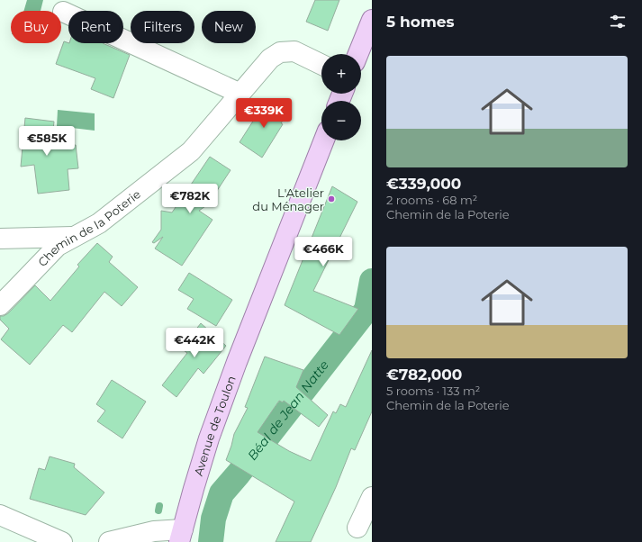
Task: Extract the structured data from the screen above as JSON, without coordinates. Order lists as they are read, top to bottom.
{
  "streets": {
    "main road": ["Avenue de Toulon"],
    "street": ["Chemin de la Poterie"]
  },
  "water": ["Béal de Jean Natte"],
  "places": ["L'Atelier du Ménager"],
  "page": {
    "heading": "5 homes",
    "chip": [
      "Buy",
      "Rent",
      "Filters",
      "New"
    ],
    "list": [
      {
        "name": "€339,000",
        "note": "2 rooms · 68 m² · Chemin de la Poterie"
      },
      {
        "name": "€782,000",
        "note": "5 rooms · 133 m² · Chemin de la Poterie"
      }
    ],
    "map_buttons": ["+", "−"],
    "price": [
      "€339K",
      "€585K",
      "€782K",
      "€466K",
      "€442K"
    ]
  }
}
